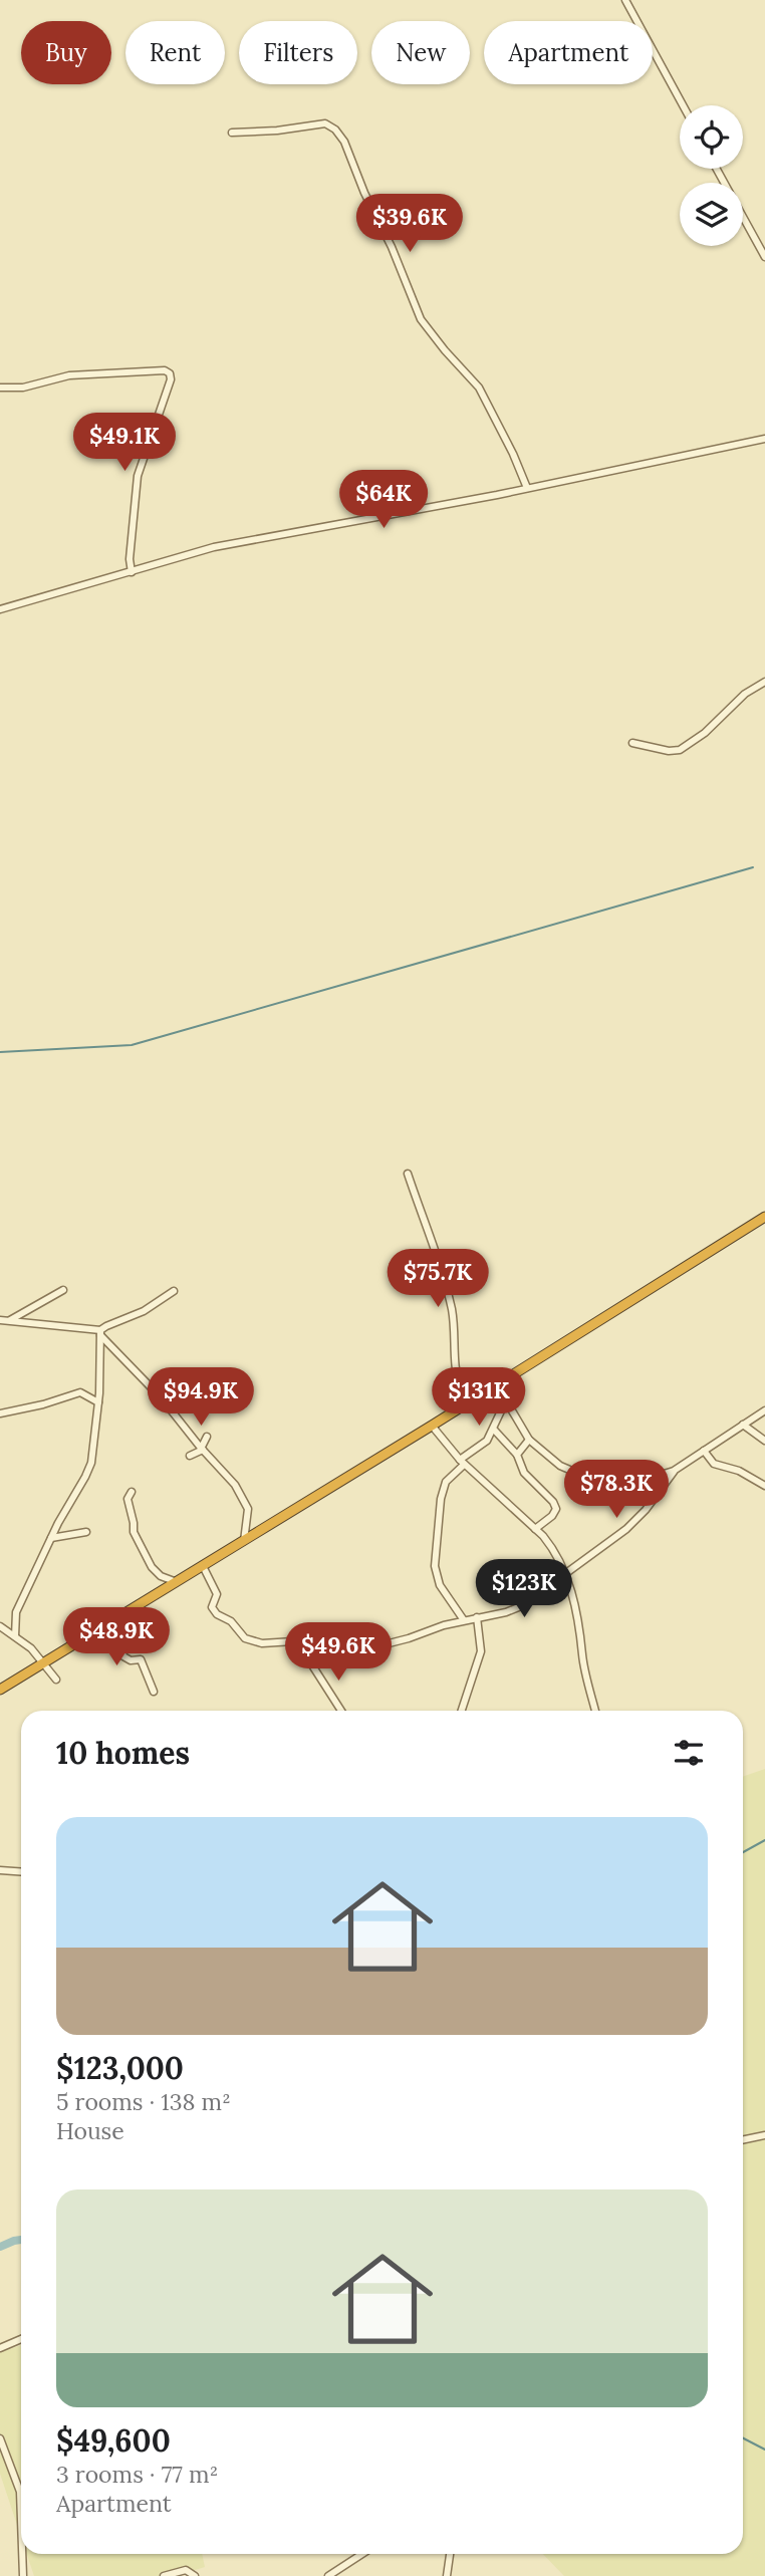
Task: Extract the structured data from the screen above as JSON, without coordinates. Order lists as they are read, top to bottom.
{
  "page": {
    "chip": [
      "Buy",
      "Rent",
      "Filters",
      "New",
      "Apartment"
    ],
    "price": [
      "$39.6K",
      "$49.1K",
      "$64K",
      "$75.7K",
      "$94.9K",
      "$131K",
      "$78.3K",
      "$123K",
      "$48.9K",
      "$49.6K"
    ],
    "heading": "10 homes",
    "list": [
      {
        "name": "$123,000",
        "note": "5 rooms · 138 m² · House"
      },
      {
        "name": "$49,600",
        "note": "3 rooms · 77 m² · Apartment"
      }
    ]
  }
}
